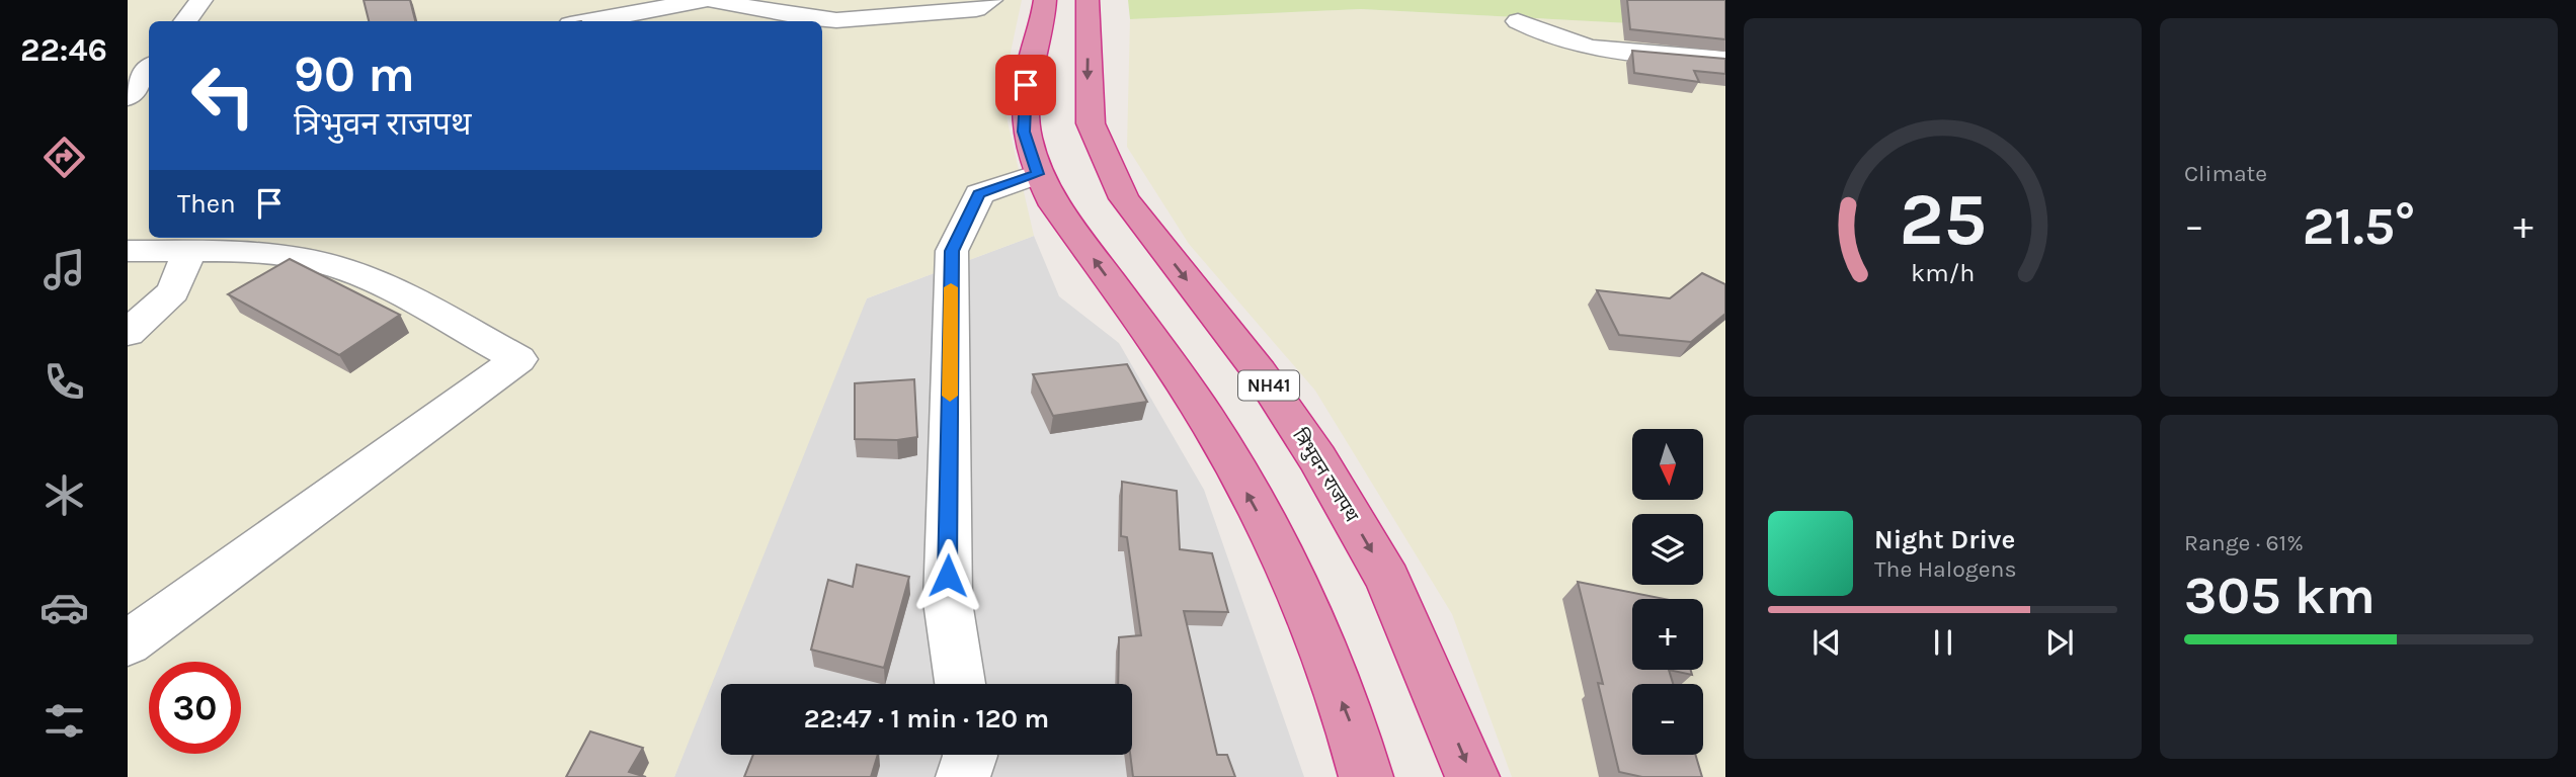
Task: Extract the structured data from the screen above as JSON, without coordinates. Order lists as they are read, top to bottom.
{
  "streets": {
    "highway": ["NH41", "त्रिभुवन राजपथ"]
  },
  "north": "bottom",
  "page": {
    "tabs": "22:46",
    "tile": [
      "Climate",
      ["Range · 61%", "305 km"]
    ],
    "turn": ["90 m", "त्रिभुवन राजपथ"],
    "then": "Then",
    "heat": ["−", "21.5°", "+"],
    "map_buttons": ["+", "−"],
    "song": ["Night Drive", "The Halogens"],
    "limit": "30",
    "trip": "22:47 · 1 min · 120 m",
    "gauge": ["25", "km/h"]
  }
}
